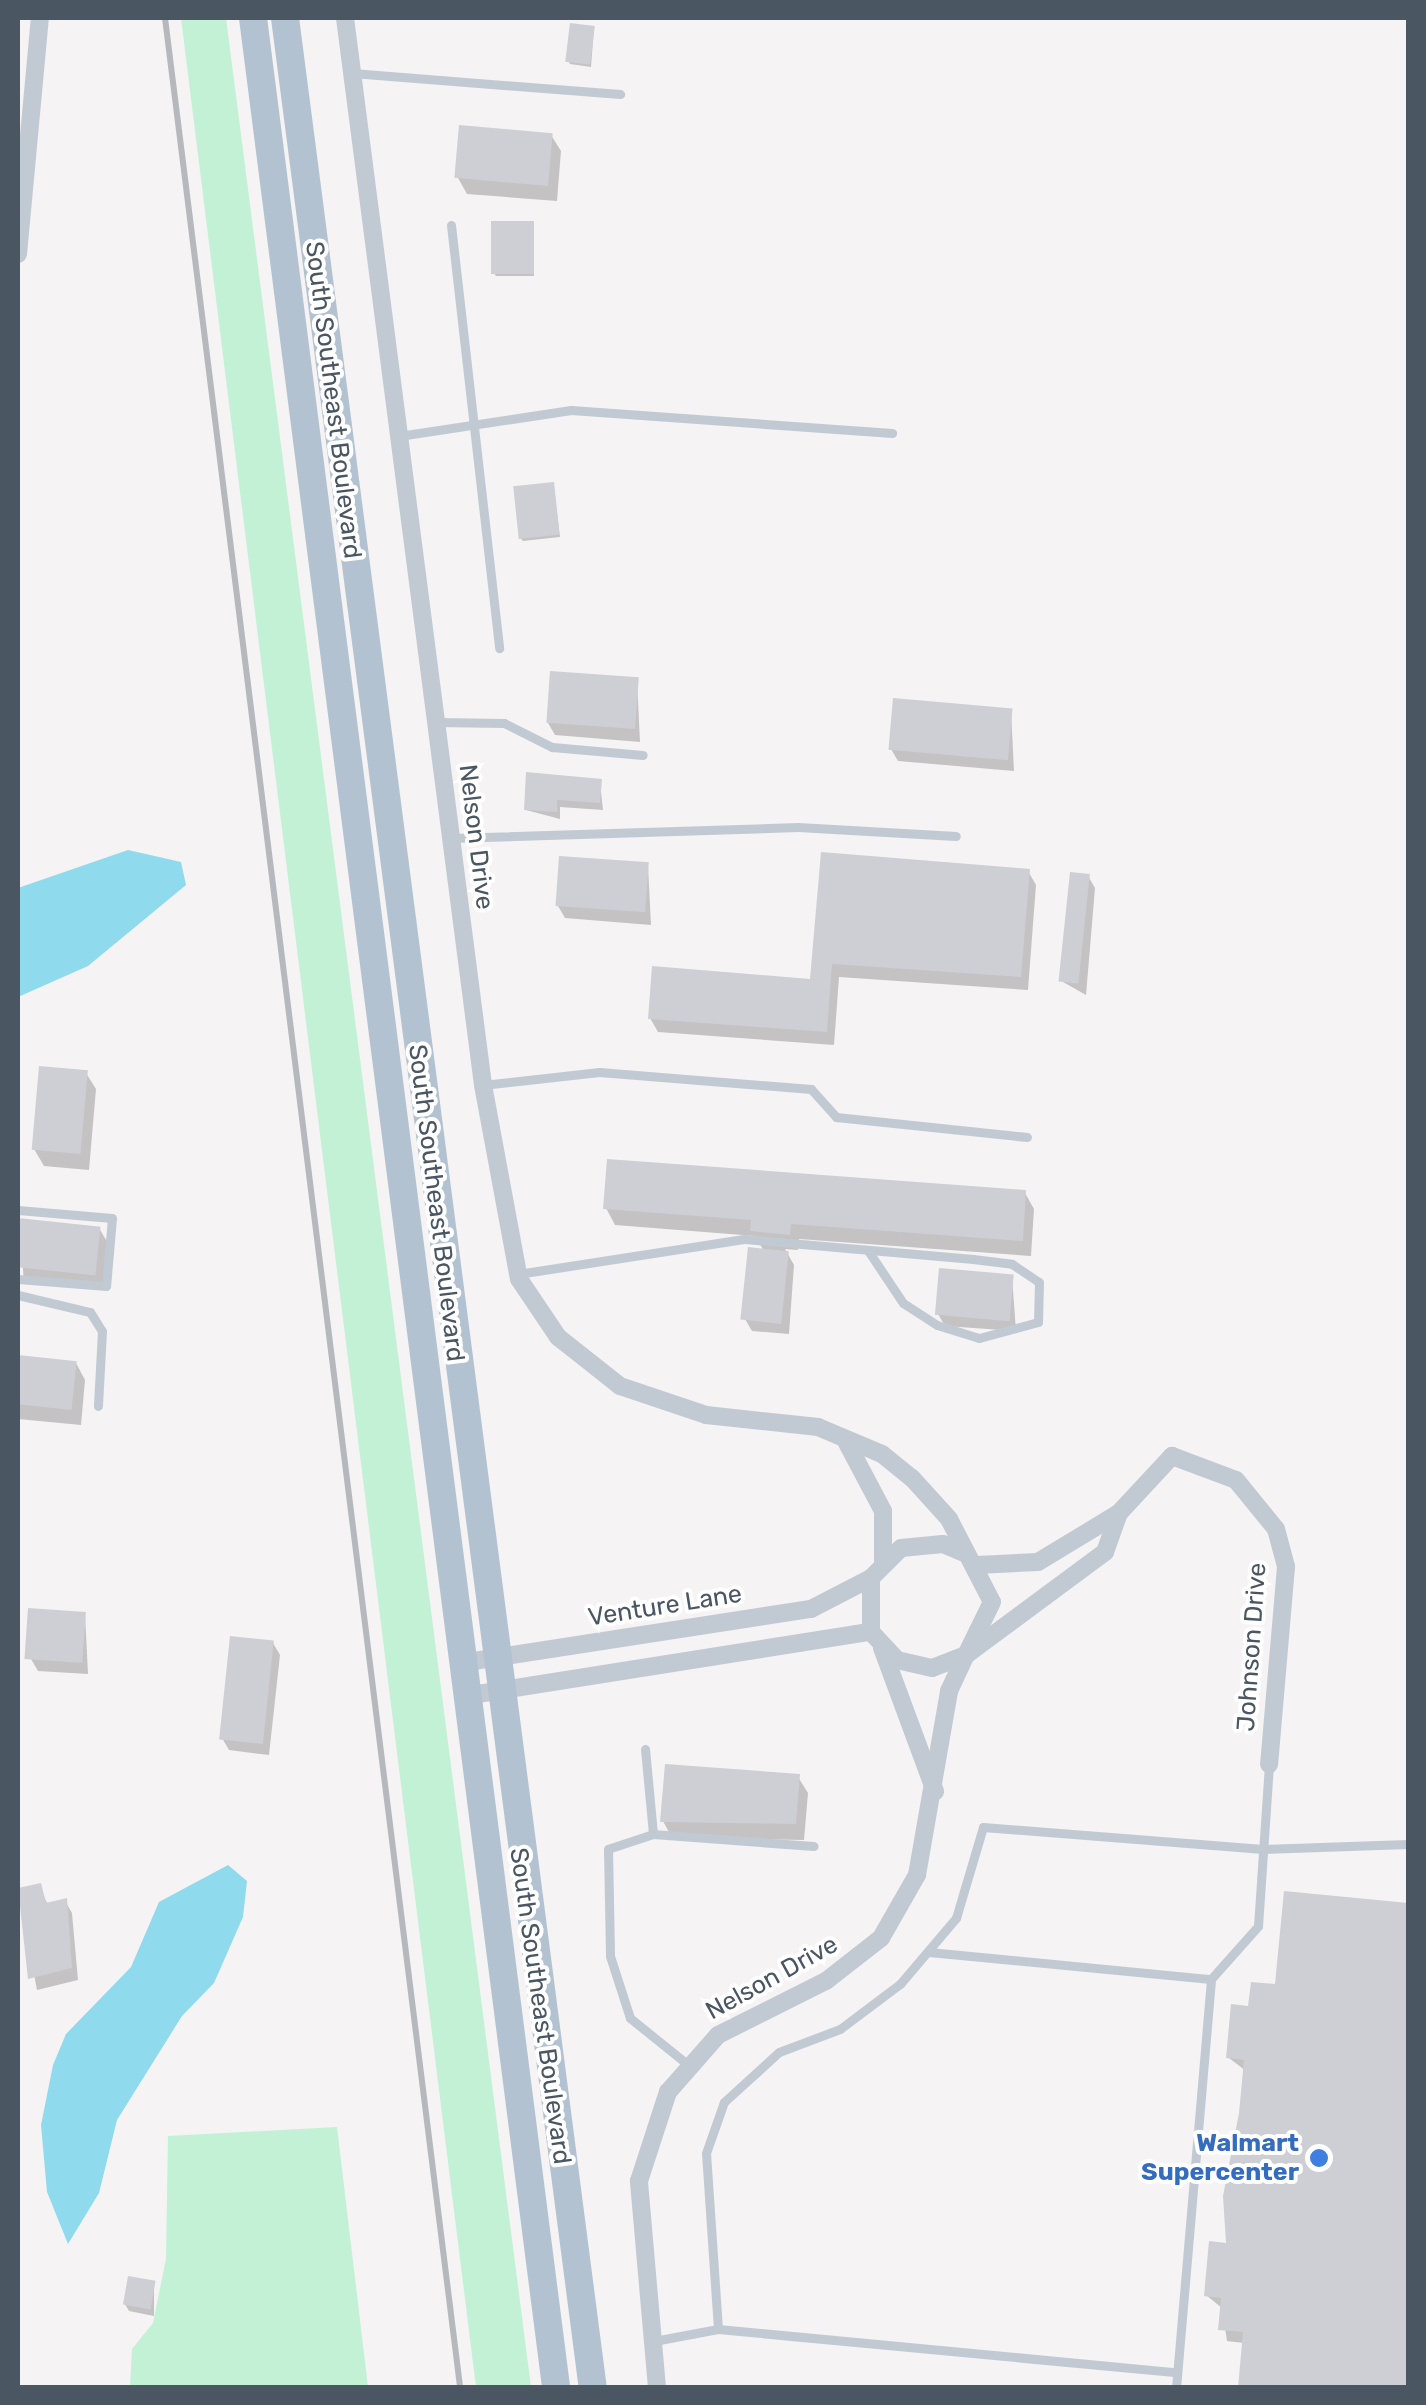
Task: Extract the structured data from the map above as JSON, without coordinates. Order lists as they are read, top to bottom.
{
  "streets": {
    "main road": ["South Southeast Boulevard"],
    "street": ["Nelson Drive", "Venture Lane", "Johnson Drive"]
  },
  "crossings": [
    ["South Southeast Boulevard", "Venture Lane"],
    ["Nelson Drive", "Venture Lane"]
  ],
  "places": ["Walmart Supercenter"]
}
